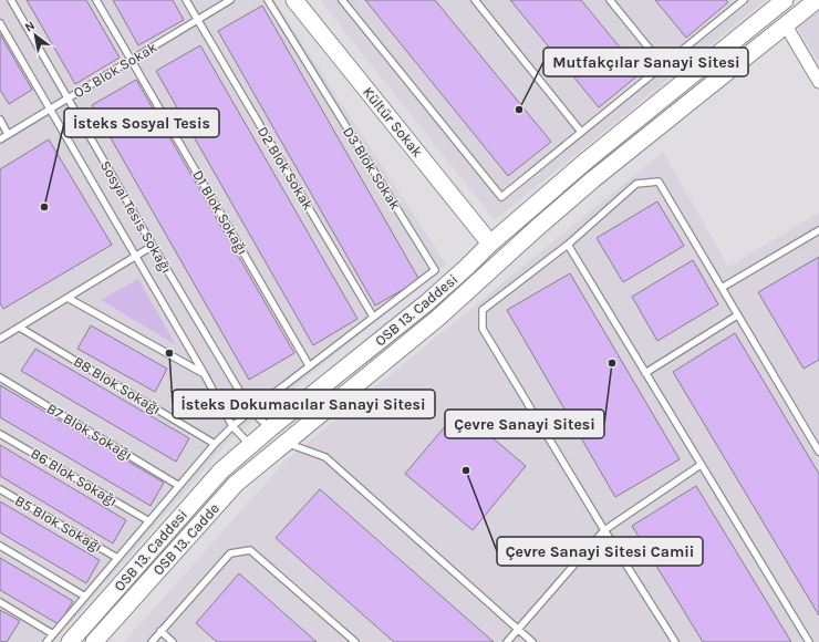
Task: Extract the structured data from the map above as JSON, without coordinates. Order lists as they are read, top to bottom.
{
  "streets": {
    "street": ["Kültür Sokak", "OSB 13. Caddesi", "OSB 13. Cadde"],
    "lane": [
      "O3 Blok Sokak",
      "D2 Blok Sokak",
      "D3 Blok Sokak",
      "D1 Blok Sokağı",
      "Sosyal Tesis Sokağı",
      "B8 Blok Sokağı",
      "B7 Blok Sokağı",
      "B6 Blok Sokağı",
      "B5 Blok Sokağı"
    ]
  },
  "crossings": [
    ["O3 Blok Sokak", "D2 Blok Sokak"],
    ["O3 Blok Sokak", "D1 Blok Sokağı"],
    ["O3 Blok Sokak", "Sosyal Tesis Sokağı"],
    ["Kültür Sokak", "OSB 13. Caddesi"],
    ["D2 Blok Sokak", "D3 Blok Sokak"],
    ["Sosyal Tesis Sokağı", "OSB 13. Caddesi"],
    ["OSB 13. Caddesi", "OSB 13. Cadde"]
  ],
  "places": [
    "Mutfakçılar Sanayi Sitesi",
    "İsteks Sosyal Tesis",
    "İsteks Dokumacılar Sanayi Sitesi",
    "Çevre Sanayi Sitesi",
    "Çevre Sanayi Sitesi Camii"
  ],
  "north": "top left"
}
